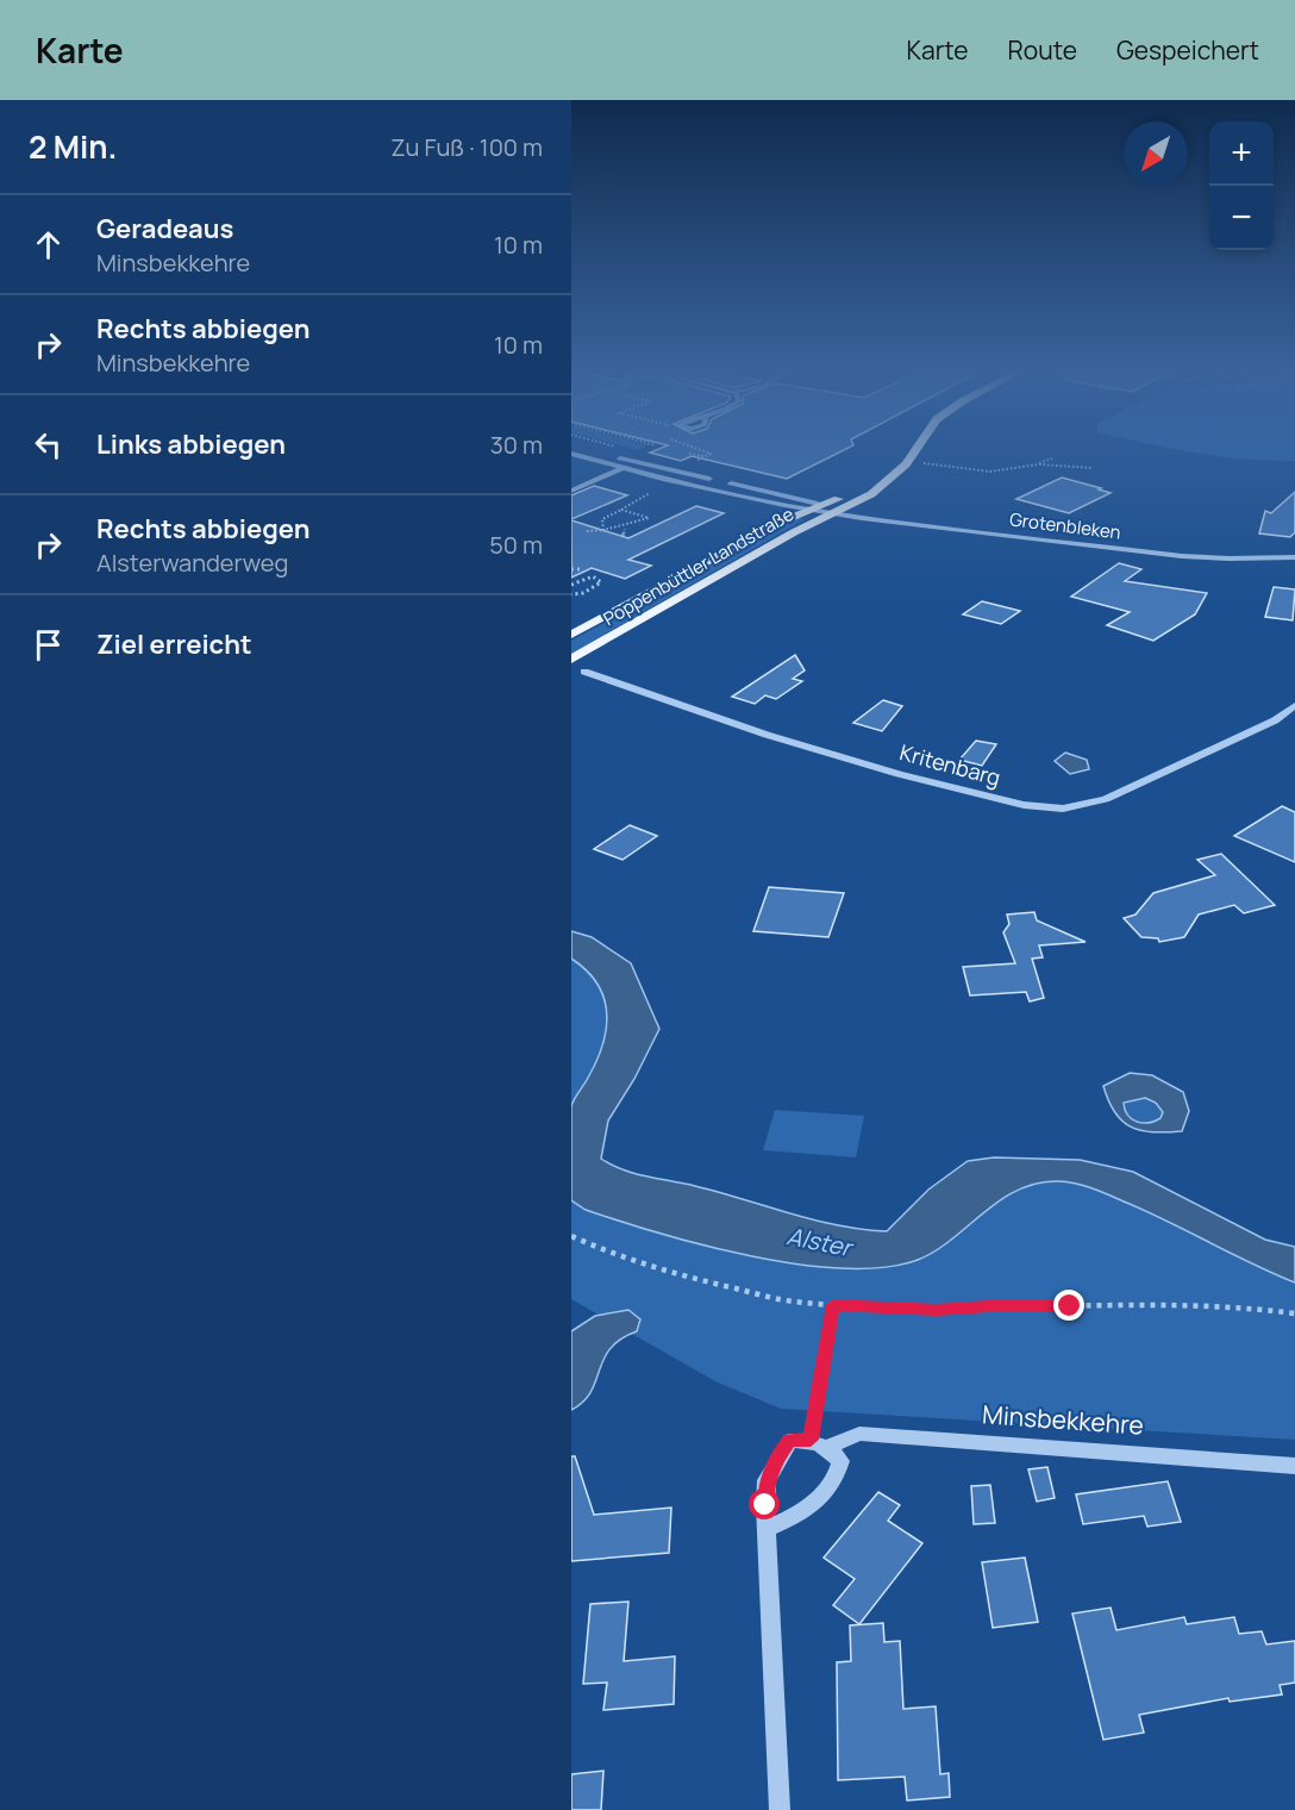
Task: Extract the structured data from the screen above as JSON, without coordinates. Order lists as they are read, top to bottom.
{
  "streets": {
    "main road": ["Poppenbüttler Landstraße"],
    "street": ["Grotenbleken", "Kritenbarg", "Minsbekkehre"]
  },
  "crossings": [
    ["Grotenbleken", "Poppenbüttler Landstraße"]
  ],
  "water": ["Alster"],
  "north": "bottom left",
  "page": {
    "header": "Karte",
    "nav": ["Karte", "Route", "Gespeichert"],
    "heading": ["2 Min.", "Zu Fuß · 100 m"],
    "map_buttons": ["+", "−"],
    "list": [
      ["Geradeaus", "Minsbekkehre", "10 m"],
      ["Rechts abbiegen", "Minsbekkehre", "10 m"],
      ["Links abbiegen", "30 m"],
      ["Rechts abbiegen", "Alsterwanderweg", "50 m"],
      "Ziel erreicht"
    ]
  }
}
